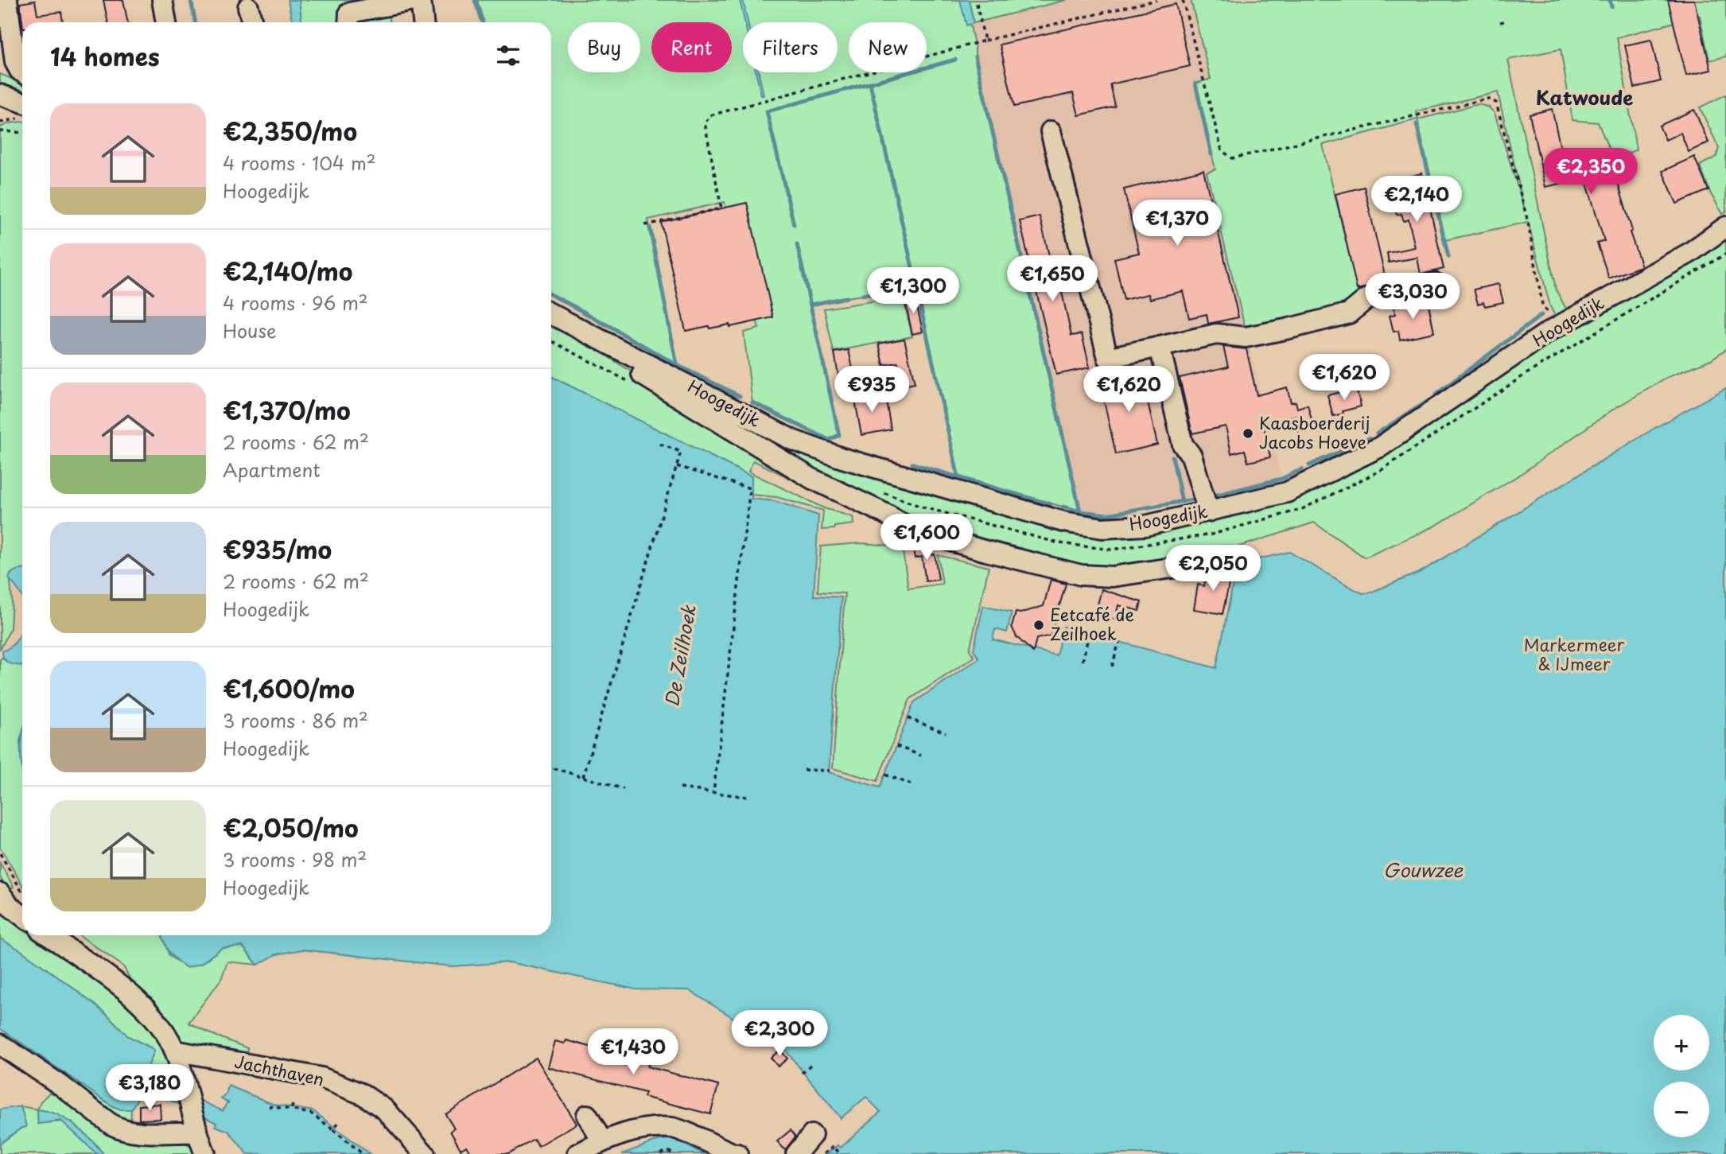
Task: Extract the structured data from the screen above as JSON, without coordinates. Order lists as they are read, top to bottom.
{
  "streets": {
    "street": ["Hoogedijk", "Jachthaven"]
  },
  "districts": ["Katwoude"],
  "water": ["De Zeilhoek", "Gouwzee"],
  "parks": ["Markermeer & IJmeer"],
  "places": ["Kaasboerderij Jacobs Hoeve", "Eetcafé de Zeilhoek"],
  "page": {
    "chip": [
      "Buy",
      "Rent",
      "Filters",
      "New"
    ],
    "heading": "14 homes",
    "list": [
      {
        "name": "€2,350/mo",
        "note": "4 rooms · 104 m² · Hoogedijk"
      },
      {
        "name": "€2,140/mo",
        "note": "4 rooms · 96 m² · House"
      },
      {
        "name": "€1,370/mo",
        "note": "2 rooms · 62 m² · Apartment"
      },
      {
        "name": "€935/mo",
        "note": "2 rooms · 62 m² · Hoogedijk"
      },
      {
        "name": "€1,600/mo",
        "note": "3 rooms · 86 m² · Hoogedijk"
      },
      {
        "name": "€2,050/mo",
        "note": "3 rooms · 98 m² · Hoogedijk"
      }
    ],
    "price": [
      "€2,350",
      "€2,140",
      "€1,370",
      "€1,650",
      "€1,300",
      "€3,030",
      "€1,620",
      "€935",
      "€1,620",
      "€1,600",
      "€2,050",
      "€2,300",
      "€1,430",
      "€3,180"
    ],
    "map_buttons": ["+", "−"]
  }
}
